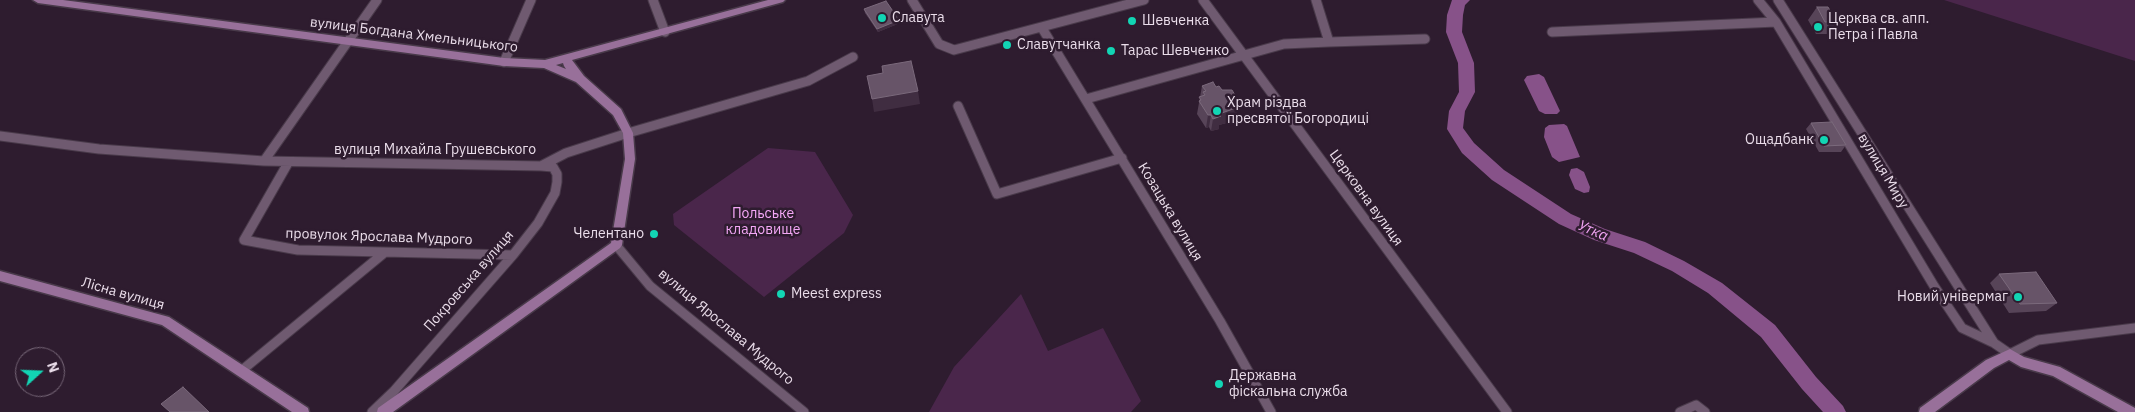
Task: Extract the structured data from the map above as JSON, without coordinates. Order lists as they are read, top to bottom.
{
  "streets": {
    "main road": ["вулиця Богдана Хмельницького", "вулиця Миру", "Лісна вулиця"],
    "street": [
      "вулиця Михайла Грушевського",
      "Церковна вулиця",
      "Козацька вулиця",
      "провулок Ярослава Мудрого",
      "Покровська вулиця",
      "вулиця Ярослава Мудрого"
    ]
  },
  "crossings": [
    ["вулиця Михайла Грушевського", "провулок Ярослава Мудрого"],
    ["вулиця Михайла Грушевського", "Покровська вулиця"],
    ["провулок Ярослава Мудрого", "Покровська вулиця"]
  ],
  "water": ["Утка"],
  "parks": ["Польське кладовище"],
  "places": [
    "Славута",
    "Шевченка",
    "Церква св. апп. Петра і Павла",
    "Славутчанка",
    "Тарас Шевченко",
    "Храм різдва пресвятої Богородиці",
    "Ощадбанк",
    "Челентано",
    "Meest express",
    "Новий універмаг",
    "Державна фіскальна служба"
  ],
  "north": "right"
}
